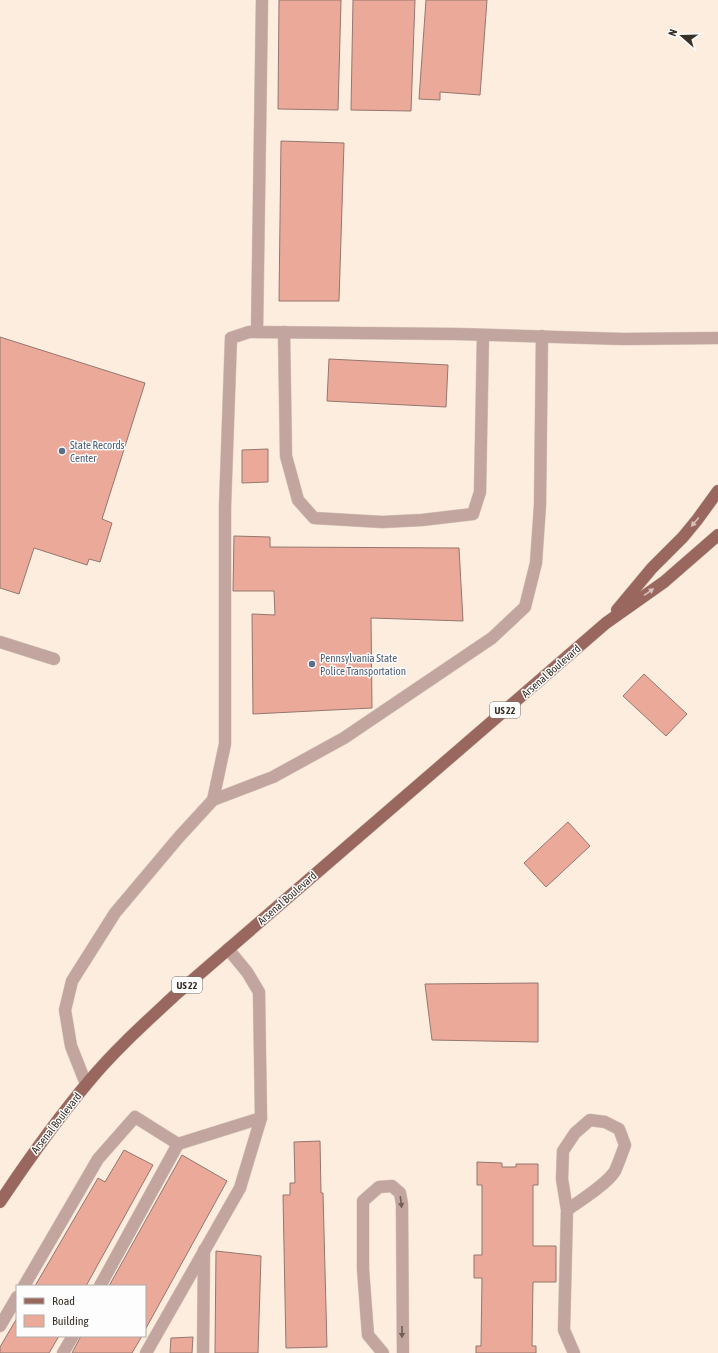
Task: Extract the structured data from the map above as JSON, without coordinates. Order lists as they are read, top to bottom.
{
  "streets": {
    "main road": ["Arsenal Boulevard", "US 22"]
  },
  "places": ["State Records Center", "Pennsylvania State Police Transportation"],
  "legend": ["Road", "Building"],
  "north": "left"
}
